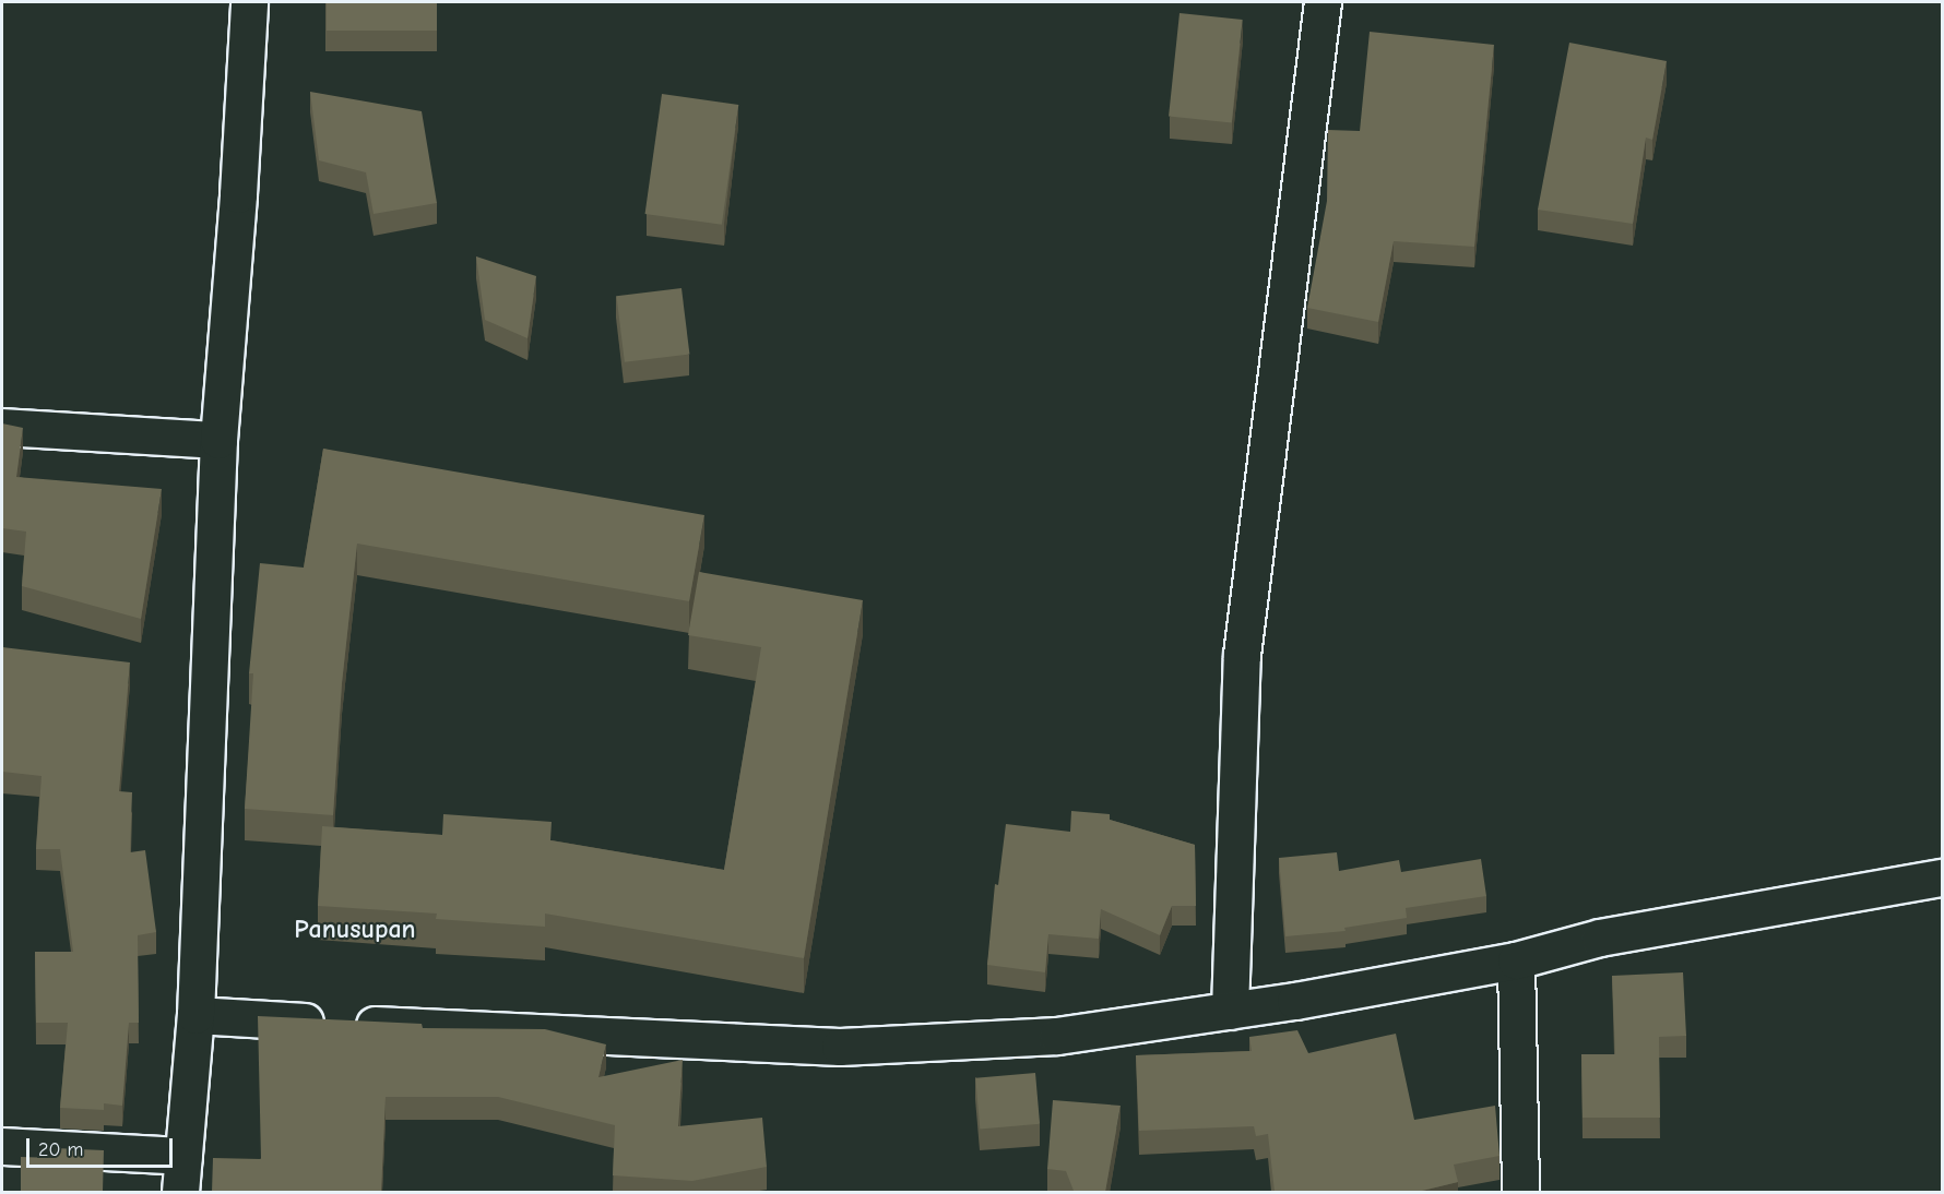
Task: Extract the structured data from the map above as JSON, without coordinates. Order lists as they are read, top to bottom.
{
  "districts": ["Panusupan"],
  "scale_bar": "20 m"
}
